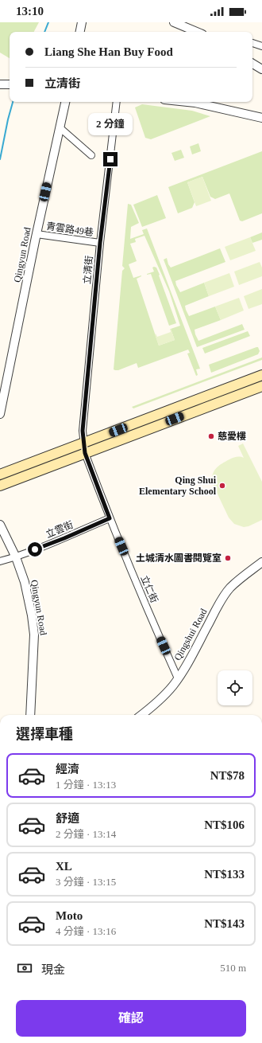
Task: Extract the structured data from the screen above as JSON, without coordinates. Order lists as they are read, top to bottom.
{
  "streets": {
    "street": [
      "青雲路49巷",
      "Qingyun Road",
      "立清街",
      "立雲街",
      "立仁街",
      "Qingshui Road"
    ]
  },
  "crossings": [
    ["青雲路49巷", "Qingyun Road"],
    ["青雲路49巷", "立清街"],
    ["Qingyun Road", "立雲街"],
    ["立清街", "立仁街"],
    ["立雲街", "立仁街"],
    ["立仁街", "Qingshui Road"]
  ],
  "places": ["慈愛樓", "Qing Shui Elementary School", "土城清水圖書閱覽室"],
  "page": {
    "status": "13:10",
    "banner": ["Liang She Han Buy Food", "立清街"],
    "bubble": "2 分鐘",
    "heading": "選擇車種",
    "list": [
      {
        "name": "經濟",
        "note": "1 分鐘 · 13:13",
        "value": "NT$78"
      },
      {
        "name": "舒適",
        "note": "2 分鐘 · 13:14",
        "value": "NT$106"
      },
      {
        "name": "XL",
        "note": "3 分鐘 · 13:15",
        "value": "NT$133"
      },
      {
        "name": "Moto",
        "note": "4 分鐘 · 13:16",
        "value": "NT$143"
      }
    ],
    "pay": ["現金", "510 m"],
    "buttons": "確認"
  }
}
